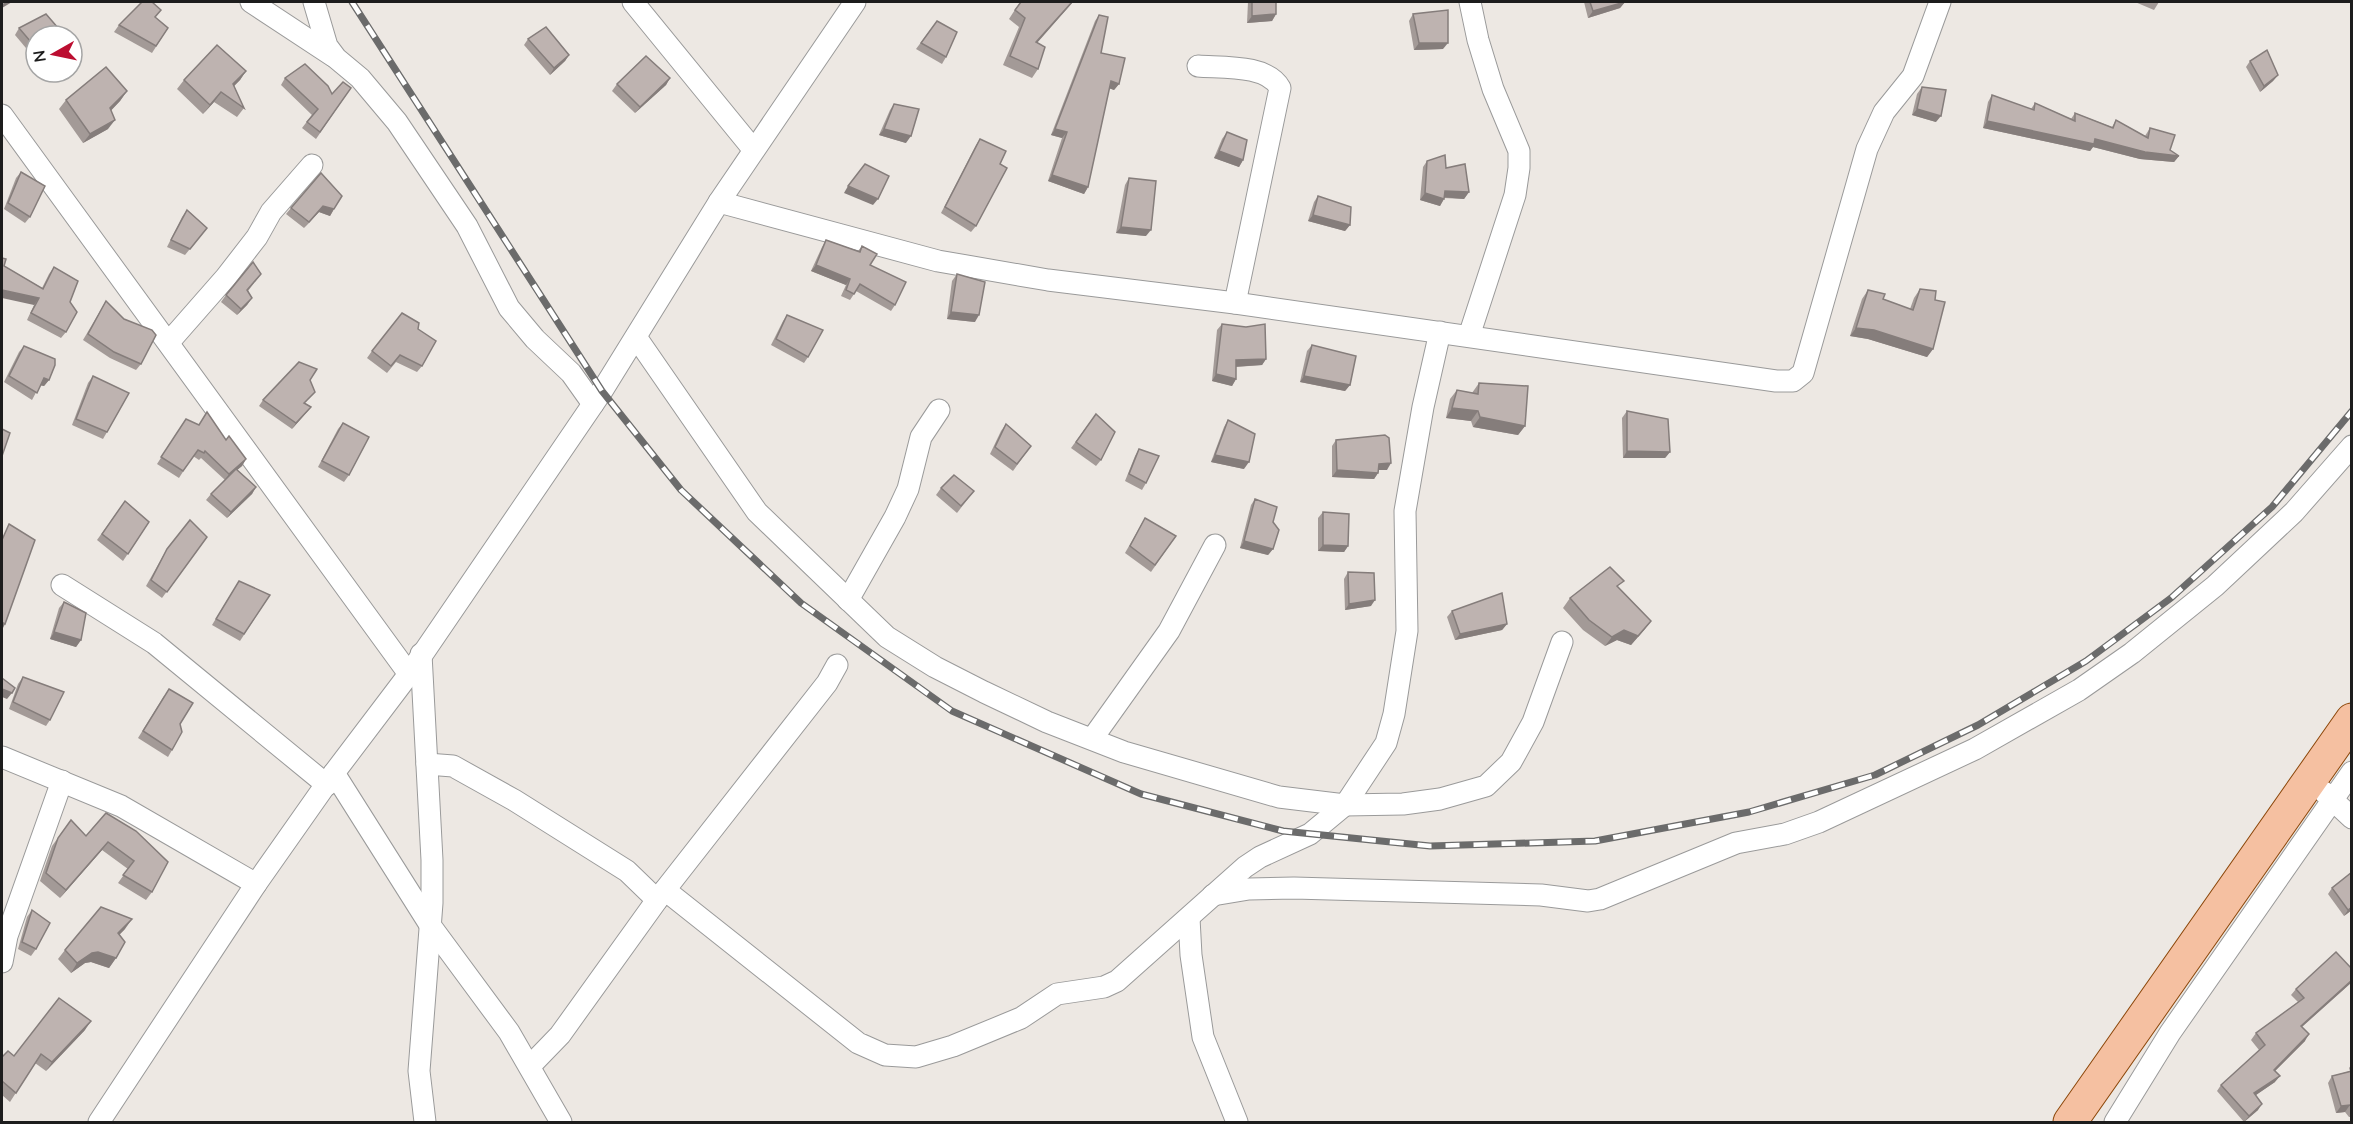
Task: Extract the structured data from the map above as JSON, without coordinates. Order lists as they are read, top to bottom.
{
  "north": "left"
}
